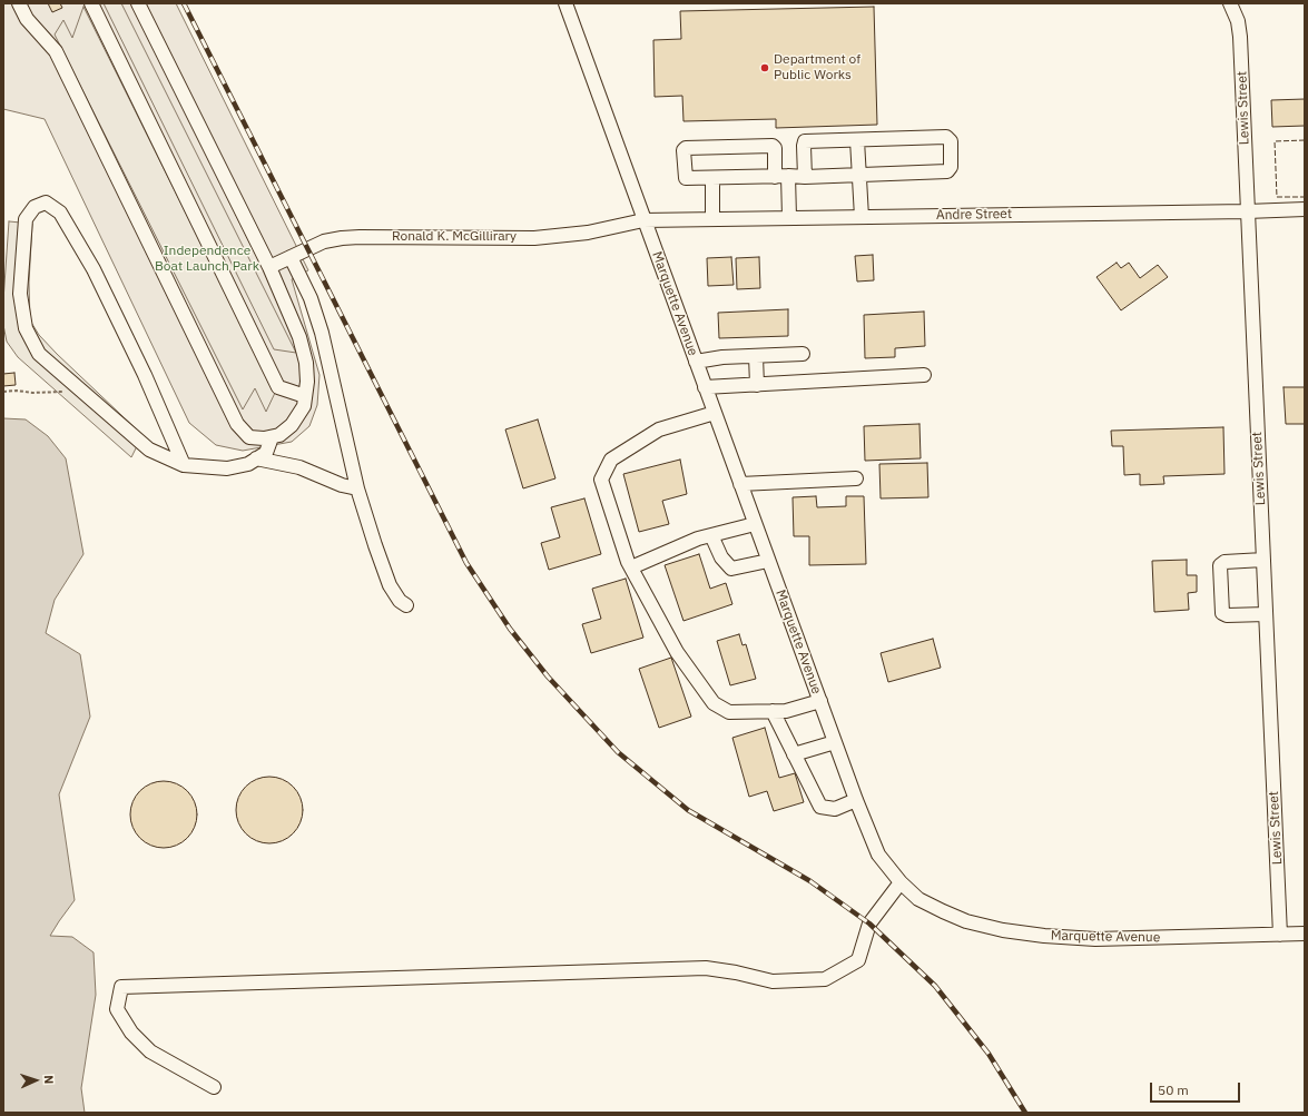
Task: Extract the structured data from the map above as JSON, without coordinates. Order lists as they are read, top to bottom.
{
  "streets": {
    "street": [
      "Lewis Street",
      "Andre Street",
      "Ronald K. McGillirary",
      "Marquette Avenue"
    ]
  },
  "crossings": [
    ["Lewis Street", "Andre Street"],
    ["Lewis Street", "Marquette Avenue"],
    ["Andre Street", "Ronald K. McGillirary"],
    ["Andre Street", "Marquette Avenue"],
    ["Ronald K. McGillirary", "Marquette Avenue"]
  ],
  "parks": ["Independence Boat Launch Park"],
  "places": ["Department of Public Works"],
  "scale_bar": "50 m",
  "north": "right"
}
